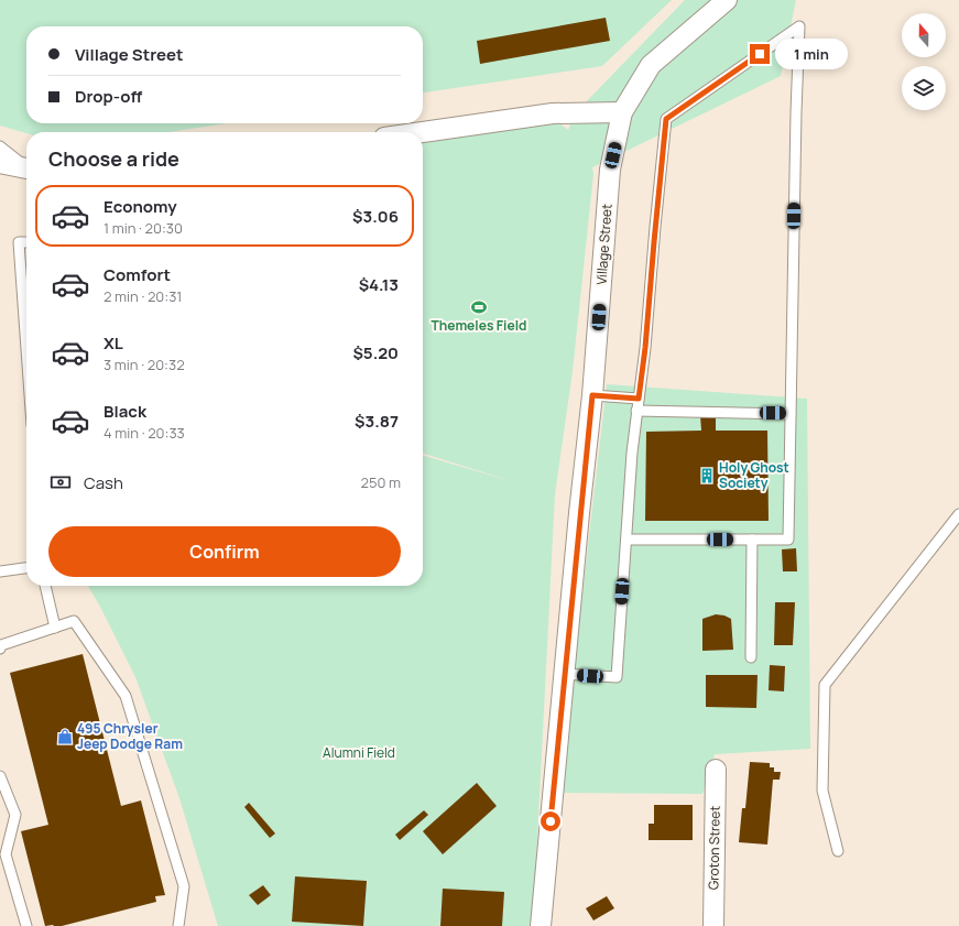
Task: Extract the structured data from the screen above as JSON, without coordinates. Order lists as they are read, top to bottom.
{
  "streets": {
    "street": ["Village Street", "Groton Street"]
  },
  "parks": ["Alumni Field"],
  "places": {
    "sports": ["Themeles Field"],
    "building": ["Holy Ghost Society"],
    "shop": ["495 Chrysler Jeep Dodge Ram"]
  },
  "north": "top",
  "page": {
    "banner": ["Village Street", "Drop-off"],
    "bubble": "1 min",
    "heading": "Choose a ride",
    "list": [
      {
        "name": "Economy",
        "note": "1 min · 20:30",
        "value": "$3.06"
      },
      {
        "name": "Comfort",
        "note": "2 min · 20:31",
        "value": "$4.13"
      },
      {
        "name": "XL",
        "note": "3 min · 20:32",
        "value": "$5.20"
      },
      {
        "name": "Black",
        "note": "4 min · 20:33",
        "value": "$3.87"
      }
    ],
    "pay": ["Cash", "250 m"],
    "buttons": "Confirm"
  }
}
